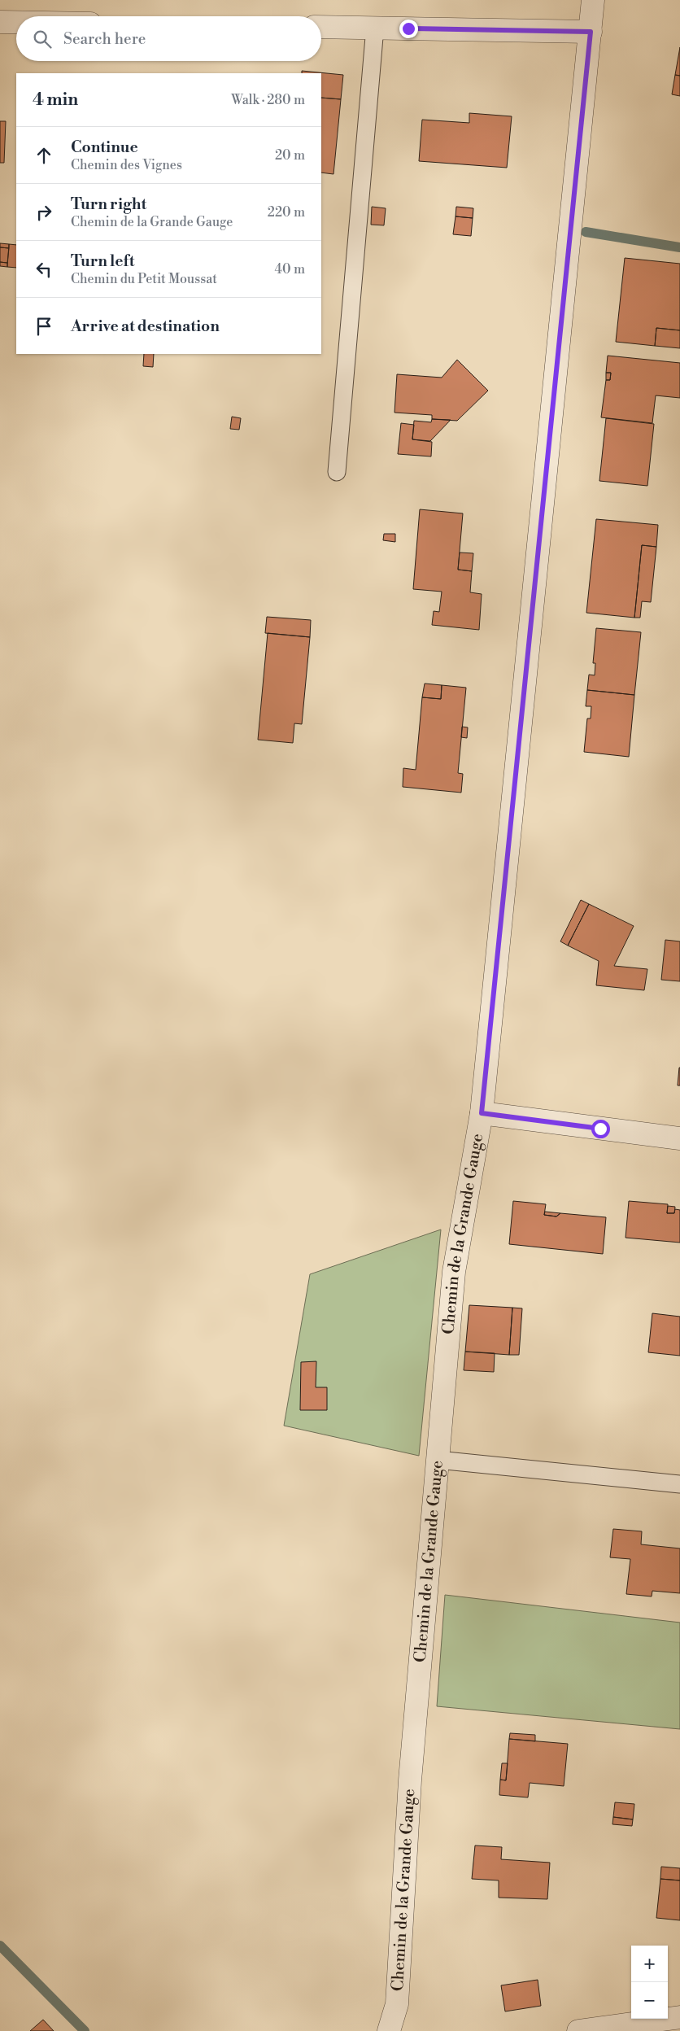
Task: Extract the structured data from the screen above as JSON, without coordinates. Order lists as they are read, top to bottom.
{
  "streets": {
    "street": ["Chemin de la Grande Gauge"]
  },
  "page": {
    "search": "Search here",
    "heading": ["4 min", "Walk · 280 m"],
    "list": [
      ["Continue", "Chemin des Vignes", "20 m"],
      ["Turn right", "Chemin de la Grande Gauge", "220 m"],
      ["Turn left", "Chemin du Petit Moussat", "40 m"],
      "Arrive at destination"
    ],
    "map_buttons": ["+", "−"]
  }
}
